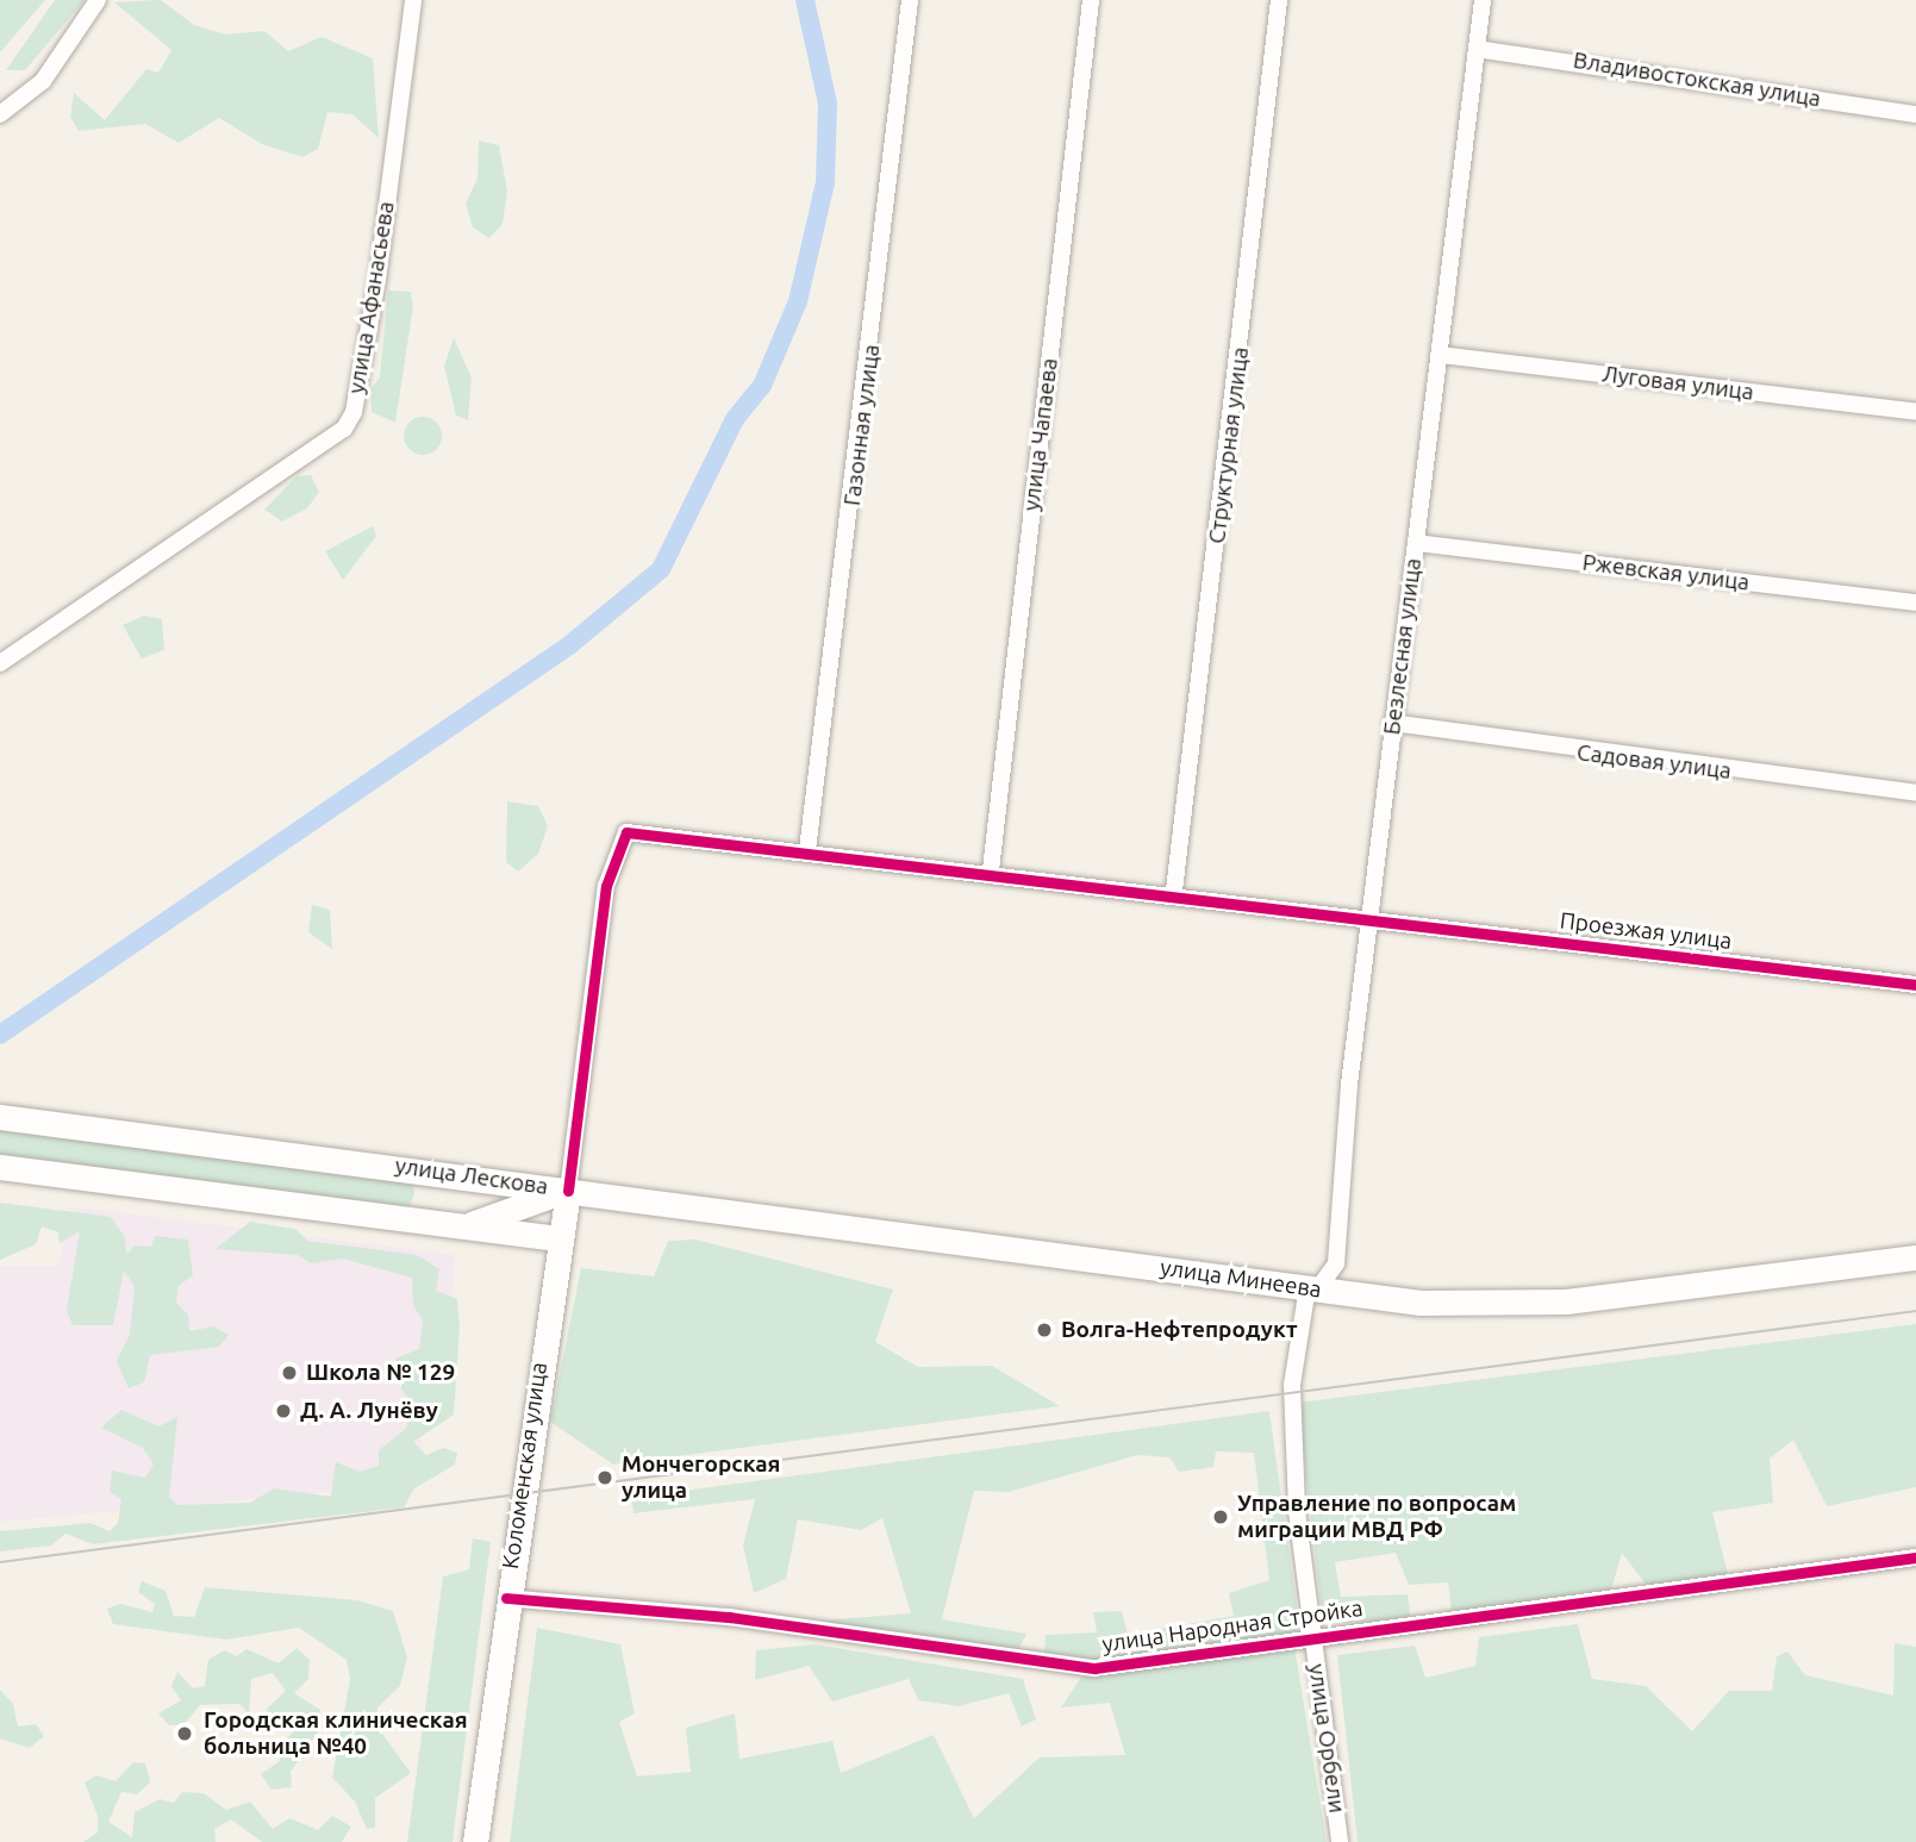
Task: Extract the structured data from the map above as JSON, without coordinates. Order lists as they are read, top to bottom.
{
  "streets": {
    "main road": ["улица Лескова", "улица Минеева", "Коломенская улица"],
    "street": [
      "Владивостокская улица",
      "улица Афанасьева",
      "Луговая улица",
      "Газонная улица",
      "улица Чапаева",
      "Структурная улица",
      "Ржевская улица",
      "Безлесная улица",
      "Садовая улица",
      "Проезжая улица",
      "улица Народная Стройка",
      "улица Орбели"
    ]
  },
  "crossings": [
    ["Владивостокская улица", "Безлесная улица"],
    ["Луговая улица", "Безлесная улица"],
    ["Газонная улица", "Проезжая улица"],
    ["улица Чапаева", "Проезжая улица"],
    ["Структурная улица", "Проезжая улица"],
    ["Ржевская улица", "Безлесная улица"],
    ["Безлесная улица", "Садовая улица"],
    ["Безлесная улица", "Проезжая улица"],
    ["Безлесная улица", "улица Минеева"],
    ["Безлесная улица", "улица Орбели"],
    ["Проезжая улица", "улица Лескова"],
    ["Проезжая улица", "улица Минеева"],
    ["Проезжая улица", "Коломенская улица"],
    ["улица Лескова", "улица Минеева"],
    ["улица Лескова", "Коломенская улица"],
    ["улица Минеева", "Коломенская улица"],
    ["улица Минеева", "улица Орбели"],
    ["Коломенская улица", "улица Народная Стройка"],
    ["улица Народная Стройка", "улица Орбели"]
  ],
  "places": [
    "Волга-Нефтепродукт",
    "Школа № 129",
    "Д. А. Лунёву",
    "Мончегорская улица",
    "Управление по вопросам миграции МВД РФ",
    "Городская клиническая больница №40"
  ]
}
